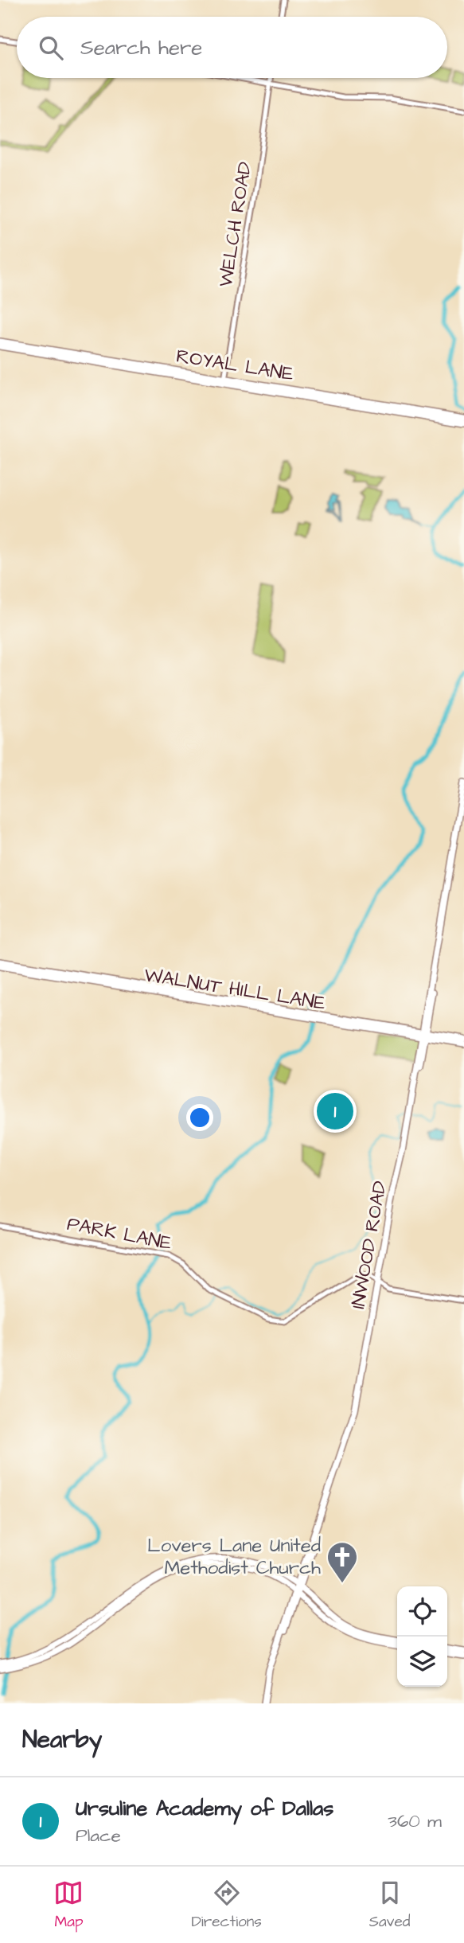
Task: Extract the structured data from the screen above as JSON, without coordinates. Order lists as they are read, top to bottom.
{
  "streets": {
    "main road": ["ROYAL LANE", "WALNUT HILL LANE", "INWOOD ROAD"],
    "street": ["WELCH ROAD", "PARK LANE"]
  },
  "crossings": [
    ["WELCH ROAD", "ROYAL LANE"],
    ["WALNUT HILL LANE", "INWOOD ROAD"],
    ["PARK LANE", "INWOOD ROAD"]
  ],
  "places": {
    "church": ["Lovers Lane United Methodist Church"]
  },
  "page": {
    "search": "Search here",
    "pins": "1",
    "heading": "Nearby",
    "list": [
      {
        "mark": "1",
        "name": "Ursuline Academy of Dallas",
        "note": "Place",
        "value": "360 m"
      }
    ],
    "nav": ["Map", "Directions", "Saved"]
  }
}
